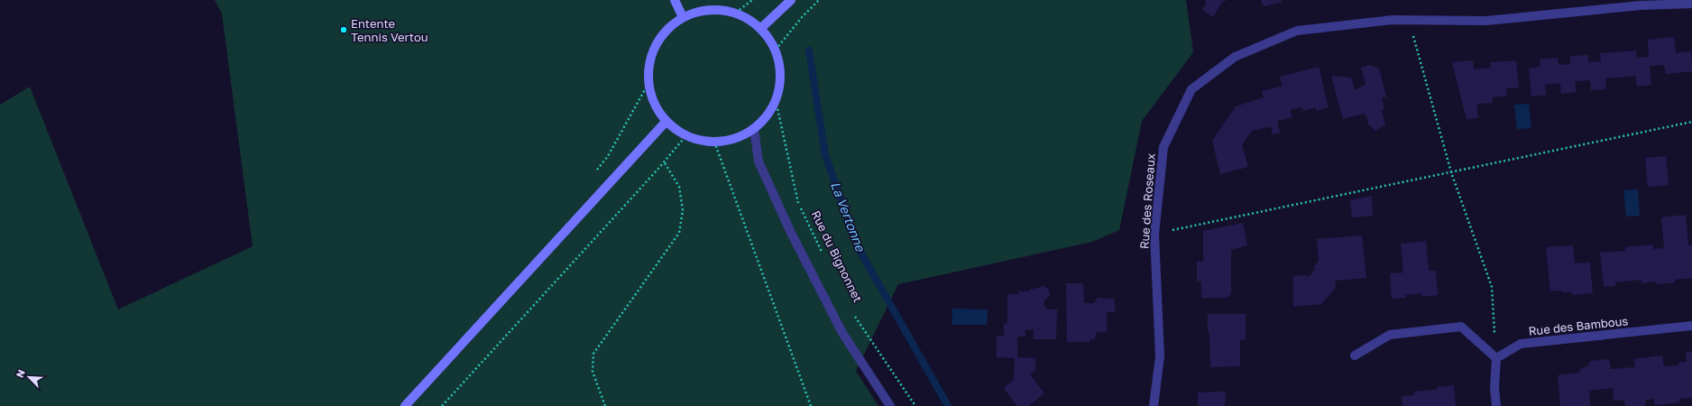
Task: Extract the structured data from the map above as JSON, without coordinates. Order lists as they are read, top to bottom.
{
  "streets": {
    "street": ["Rue des Roseaux", "Rue des Bambous"],
    "path": ["Rue du Bignonnet"]
  },
  "water": ["La Vertonne"],
  "places": ["Entente Tennis Vertou"],
  "north": "top left"
}
